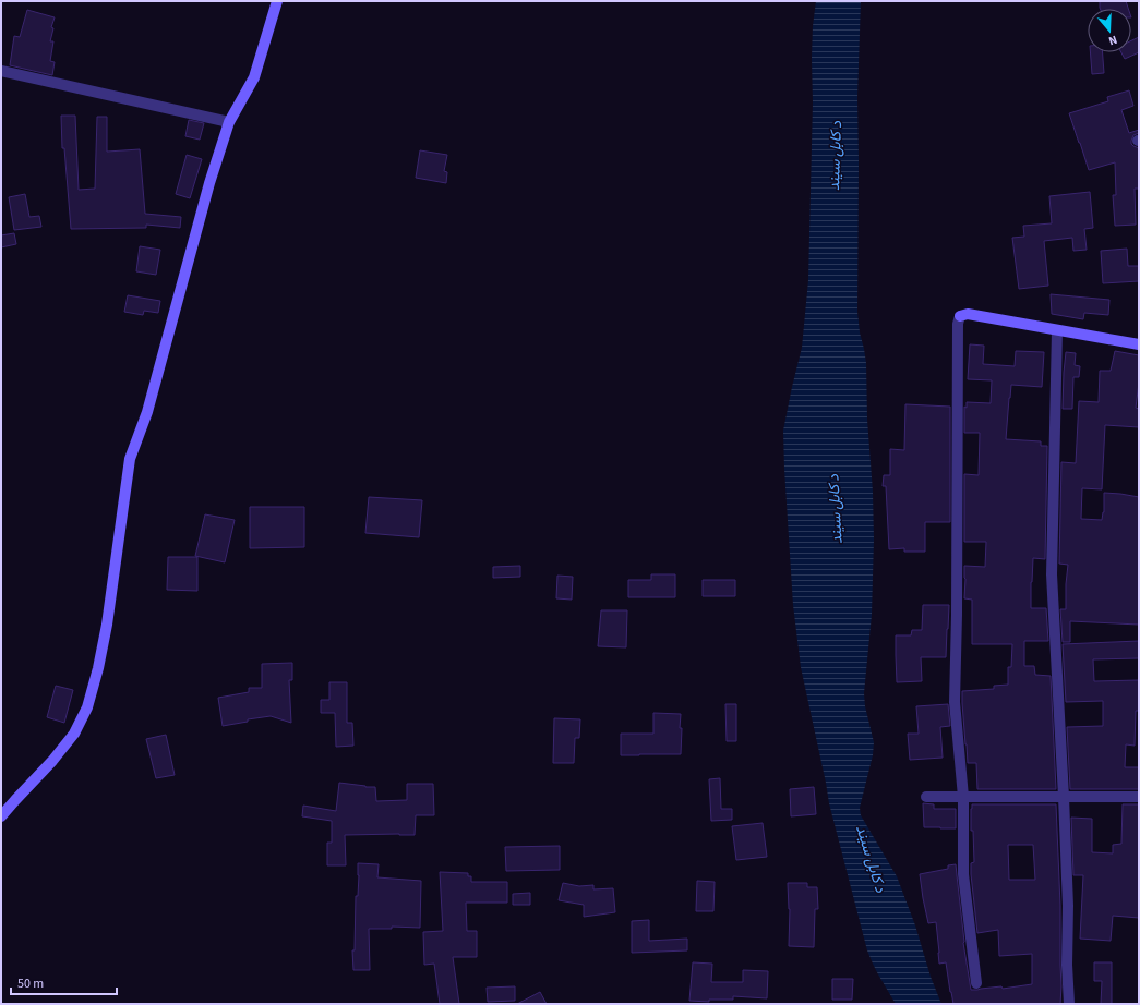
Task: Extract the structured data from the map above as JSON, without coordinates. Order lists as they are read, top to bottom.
{
  "water": ["د کابل سيند"],
  "scale_bar": "50 m",
  "north": "bottom"
}
